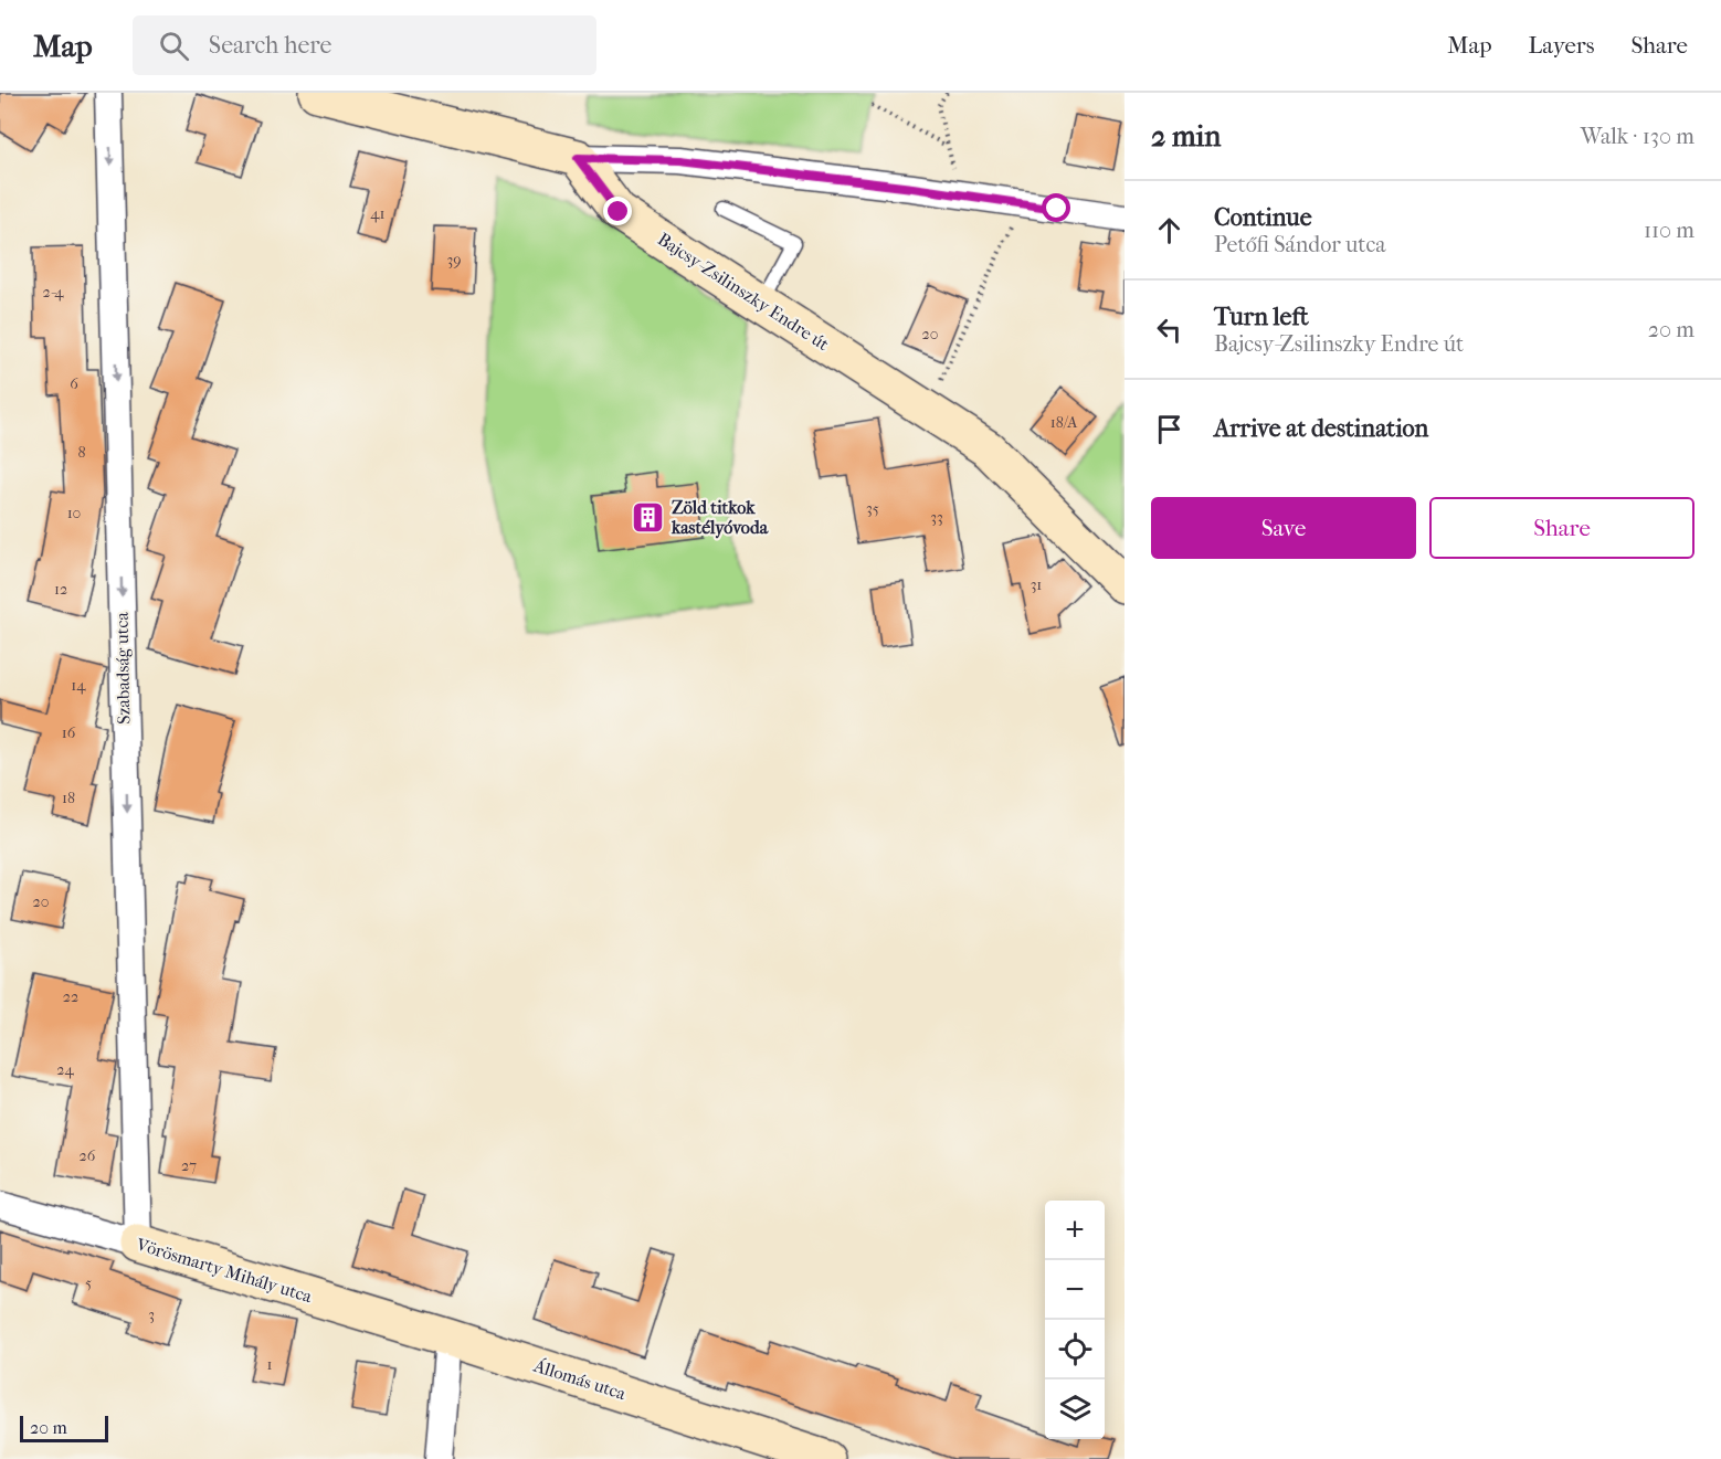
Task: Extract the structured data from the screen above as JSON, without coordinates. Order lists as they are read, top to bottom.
{
  "streets": {
    "main road": ["Bajcsy-Zsilinszky Endre út", "Vörösmarty Mihály utca", "Állomás utca"],
    "street": ["Szabadság utca"]
  },
  "crossings": [
    ["Szabadság utca", "Vörösmarty Mihály utca"],
    ["Vörösmarty Mihály utca", "Állomás utca"]
  ],
  "one_way": ["Szabadság utca"],
  "places": {
    "building": ["Zöld titkok kastélyóvoda"]
  },
  "house_numbers": [
    "41",
    "39",
    "2-4",
    "20",
    "6",
    "18/A",
    "8",
    "35",
    "10",
    "33",
    "31",
    "12",
    "14",
    "16",
    "18",
    "20",
    "22",
    "24",
    "26",
    "27",
    "5",
    "3",
    "1"
  ],
  "scale_bar": "20 m",
  "page": {
    "header": "Map",
    "search": "Search here",
    "nav": ["Map", "Layers", "Share"],
    "heading": ["2 min", "Walk · 130 m"],
    "list": [
      ["Continue", "Petőfi Sándor utca", "110 m"],
      ["Turn left", "Bajcsy-Zsilinszky Endre út", "20 m"],
      "Arrive at destination"
    ],
    "buttons": ["Save", "Share"],
    "map_buttons": ["+", "−"],
    "scale": "20 m"
  }
}
